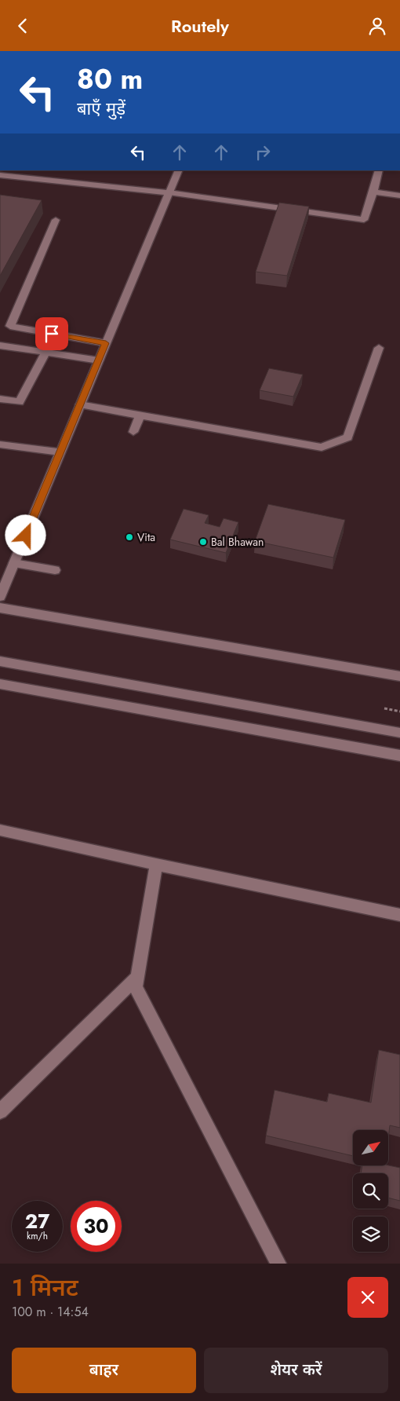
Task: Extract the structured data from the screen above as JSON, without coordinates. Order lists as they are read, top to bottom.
{
  "places": ["Vita", "Bal Bhawan"],
  "north": "top right",
  "page": {
    "header": "Routely",
    "turn": ["80 m", "बाएँ मुड़ें"],
    "speed": "27 km/h",
    "limit": "30",
    "heading": ["1 मिनट", "100 m · 14:54"],
    "buttons": ["बाहर", "शेयर करें"]
  }
}
